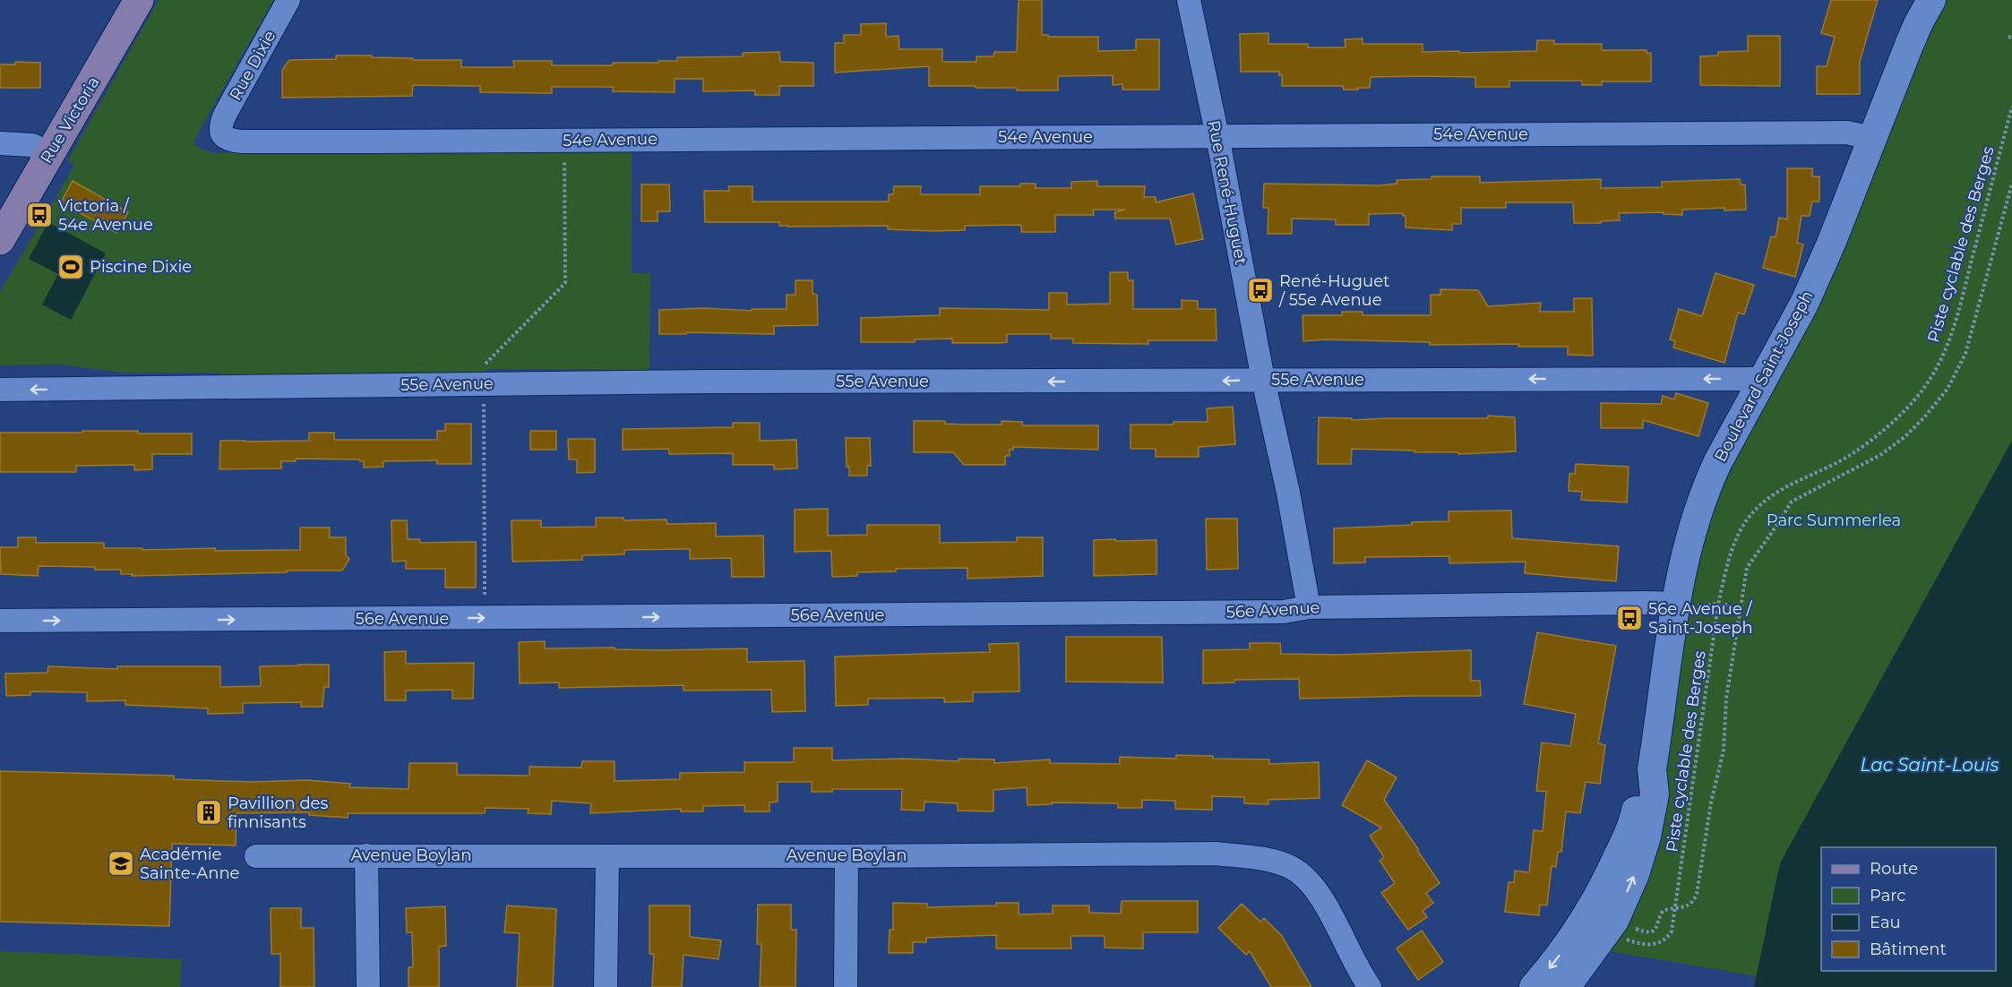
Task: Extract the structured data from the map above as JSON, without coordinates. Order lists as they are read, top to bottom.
{
  "streets": {
    "main road": ["Rue Victoria"],
    "street": [
      "Rue Dixie",
      "54e Avenue",
      "Rue René-Huguet",
      "Boulevard Saint-Joseph",
      "55e Avenue",
      "56e Avenue",
      "Avenue Boylan"
    ],
    "path": ["Piste cyclable des Berges"]
  },
  "crossings": [
    ["Rue Dixie", "54e Avenue"],
    ["54e Avenue", "Rue René-Huguet"],
    ["54e Avenue", "Boulevard Saint-Joseph"],
    ["Rue René-Huguet", "55e Avenue"],
    ["Rue René-Huguet", "56e Avenue"],
    ["Piste cyclable des Berges", "Boulevard Saint-Joseph"],
    ["Boulevard Saint-Joseph", "55e Avenue"],
    ["Boulevard Saint-Joseph", "56e Avenue"]
  ],
  "one_way": ["55e Avenue", "56e Avenue"],
  "water": ["Lac Saint-Louis"],
  "parks": ["Parc Summerlea"],
  "places": {
    "bus stop": ["Victoria / 54e Avenue", "René-Huguet / 55e Avenue", "56e Avenue / Saint-Joseph"],
    "sports": ["Piscine Dixie"],
    "building": ["Pavillion des finnisants"],
    "school or university": ["Académie Sainte-Anne"]
  },
  "legend": [
    "Route",
    "Parc",
    "Eau",
    "Bâtiment"
  ]
}
